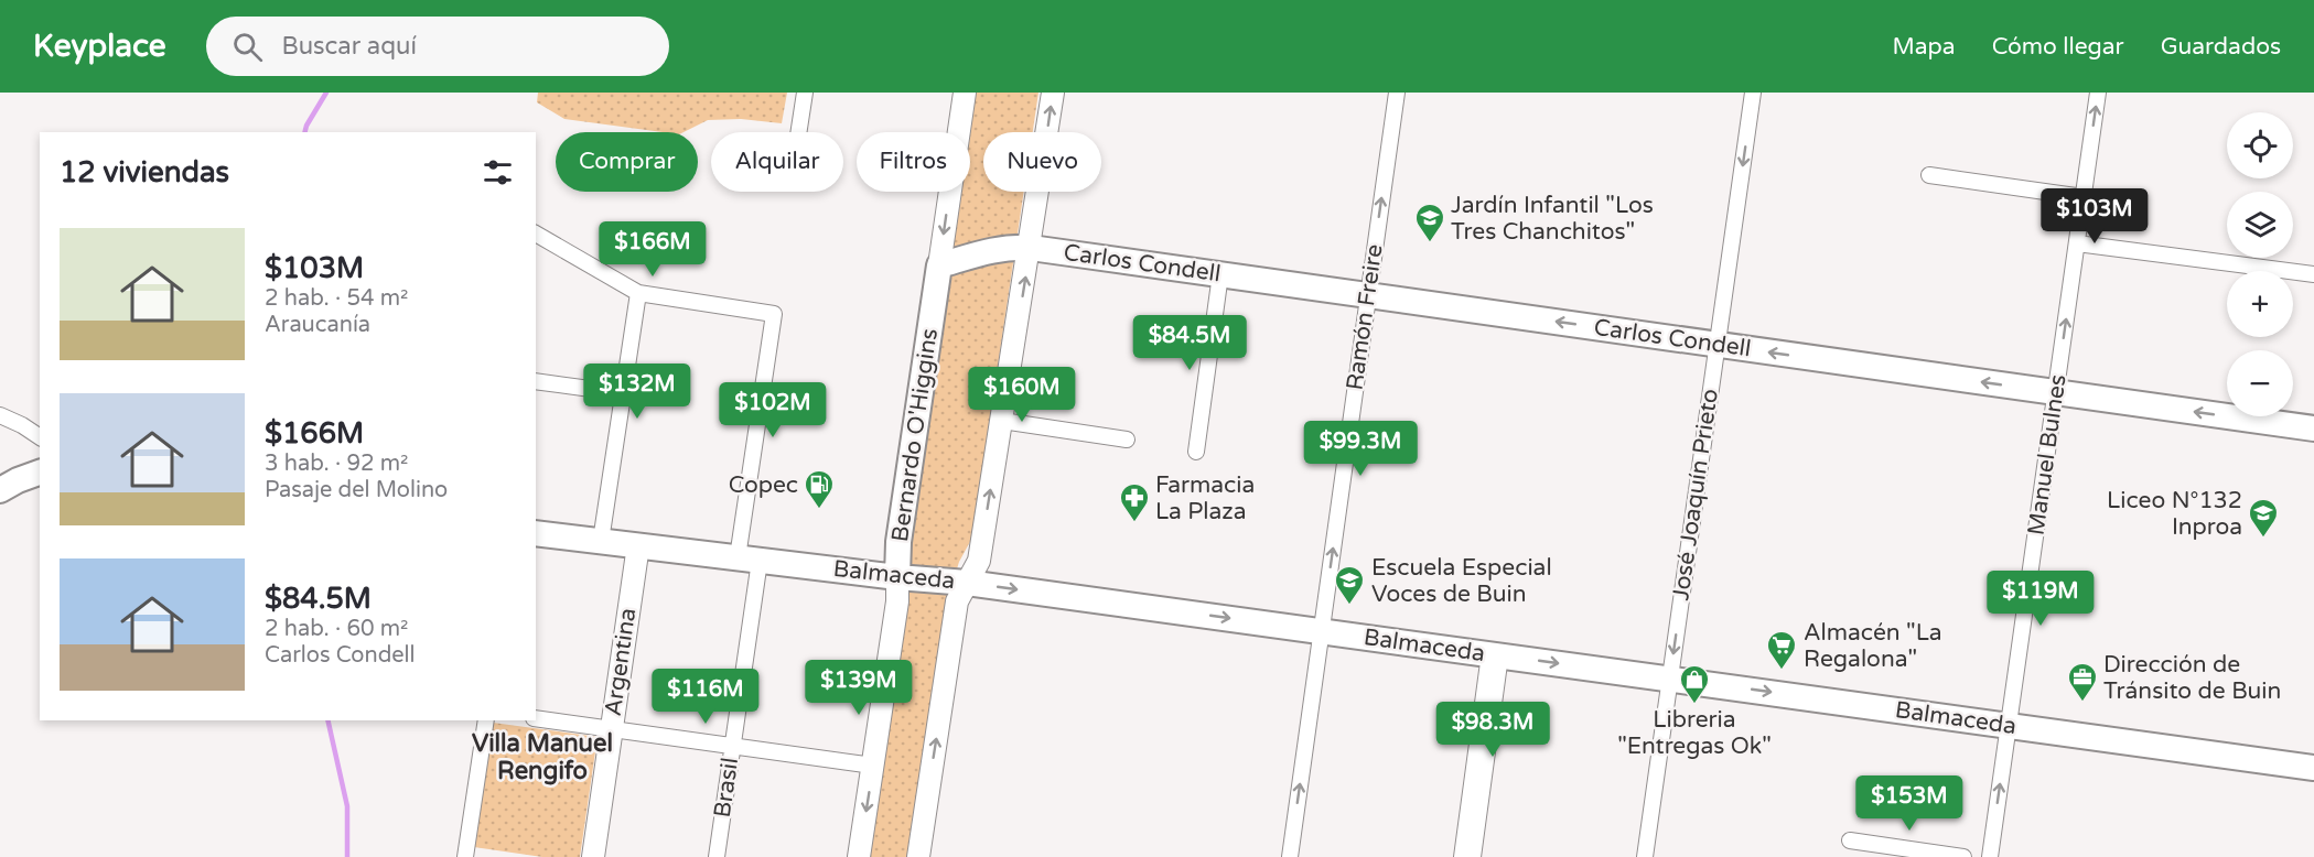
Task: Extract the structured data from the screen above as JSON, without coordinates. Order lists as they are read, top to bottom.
{
  "streets": {
    "main road": [
      "Carlos Condell",
      "Bernardo O'Higgins",
      "Balmaceda",
      "Argentina"
    ],
    "street": [
      "Ramón Freire",
      "Manuel Bulnes",
      "José Joaquín Prieto",
      "Brasil"
    ]
  },
  "crossings": [
    ["Carlos Condell", "Ramón Freire"],
    ["Carlos Condell", "Bernardo O'Higgins"],
    ["Carlos Condell", "Manuel Bulnes"],
    ["Carlos Condell", "José Joaquín Prieto"],
    ["Ramón Freire", "Balmaceda"],
    ["Bernardo O'Higgins", "Balmaceda"],
    ["Manuel Bulnes", "Balmaceda"],
    ["José Joaquín Prieto", "Balmaceda"],
    ["Balmaceda", "Argentina"],
    ["Balmaceda", "Brasil"]
  ],
  "one_way": [
    "Carlos Condell",
    "Ramón Freire",
    "Manuel Bulnes",
    "José Joaquín Prieto",
    "Balmaceda"
  ],
  "districts": ["Villa Manuel Rengifo"],
  "places": {
    "school or university": ["Jardín Infantil \"Los Tres Chanchitos\"", "Liceo N°132 Inproa", "Escuela Especial Voces de Buin"],
    "fuel station": ["Copec"],
    "pharmacy": ["Farmacia La Plaza"],
    "supermarket": ["Almacén \"La Regalona\""],
    "office": ["Dirección de Tránsito de Buin"],
    "shop": ["Libreria \"Entregas Ok\""]
  },
  "page": {
    "header": "Keyplace",
    "search": "Buscar aquí",
    "nav": ["Mapa", "Cómo llegar", "Guardados"],
    "map_buttons": ["+", "−"],
    "chip": [
      "Comprar",
      "Alquilar",
      "Filtros",
      "Nuevo"
    ],
    "heading": "12 viviendas",
    "price": [
      "$103M",
      "$166M",
      "$84.5M",
      "$132M",
      "$160M",
      "$102M",
      "$99.3M",
      "$119M",
      "$139M",
      "$116M",
      "$98.3M",
      "$153M"
    ],
    "list": [
      {
        "name": "$103M",
        "note": "2 hab. · 54 m² · Araucanía"
      },
      {
        "name": "$166M",
        "note": "3 hab. · 92 m² · Pasaje del Molino"
      },
      {
        "name": "$84.5M",
        "note": "2 hab. · 60 m² · Carlos Condell"
      }
    ]
  }
}
